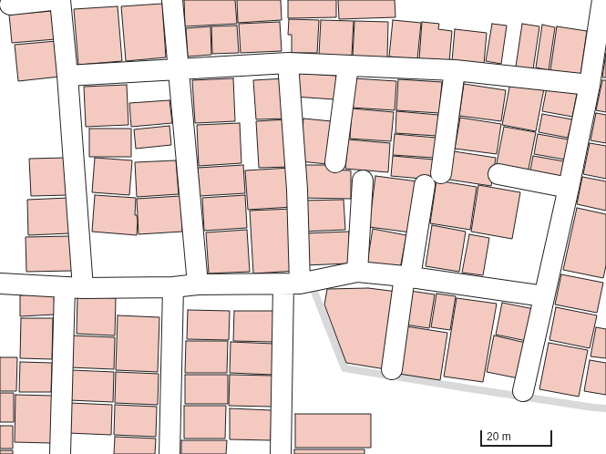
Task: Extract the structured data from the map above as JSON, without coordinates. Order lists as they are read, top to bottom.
{
  "scale_bar": "20 m"
}
